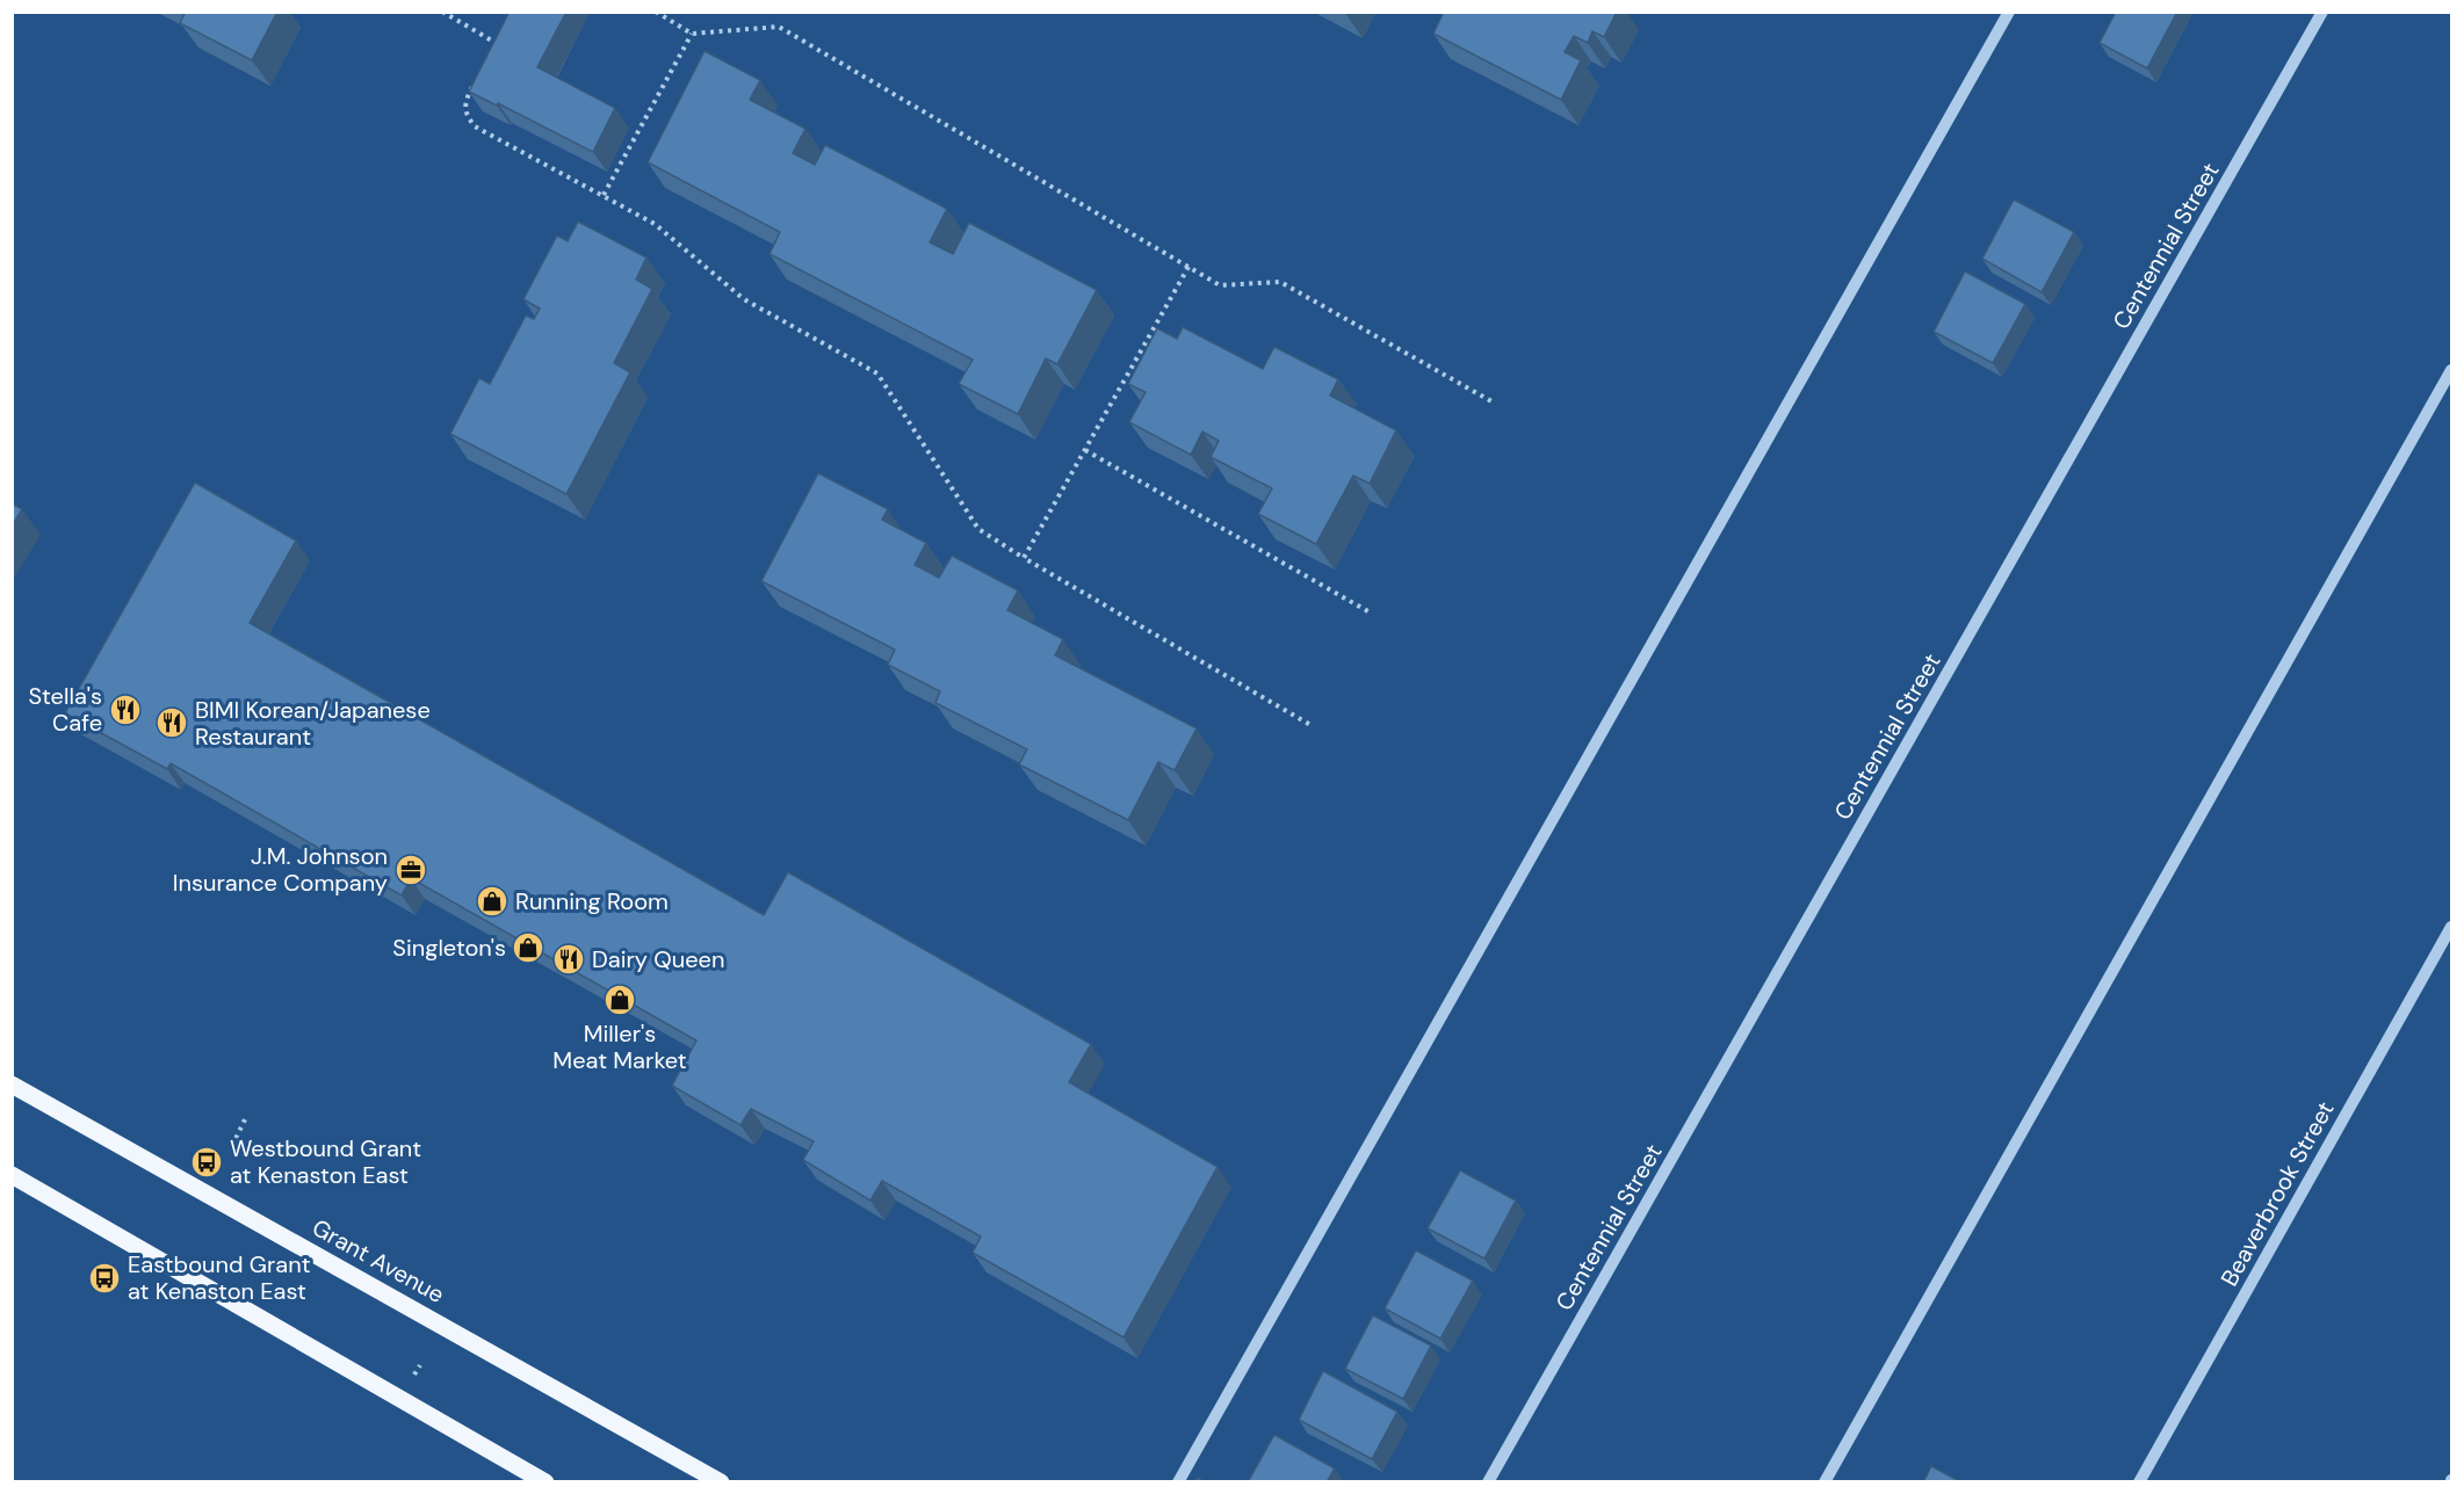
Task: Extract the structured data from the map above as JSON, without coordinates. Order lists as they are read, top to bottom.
{
  "streets": {
    "main road": ["Grant Avenue"],
    "street": ["Centennial Street", "Beaverbrook Street"]
  },
  "places": {
    "restaurant": ["Stella's Cafe", "BIMI Korean/Japanese Restaurant", "Dairy Queen"],
    "office": ["J.M. Johnson Insurance Company"],
    "shop": ["Running Room", "Singleton's", "Miller's Meat Market"],
    "bus stop": ["Westbound Grant at Kenaston East", "Eastbound Grant at Kenaston East"]
  }
}
